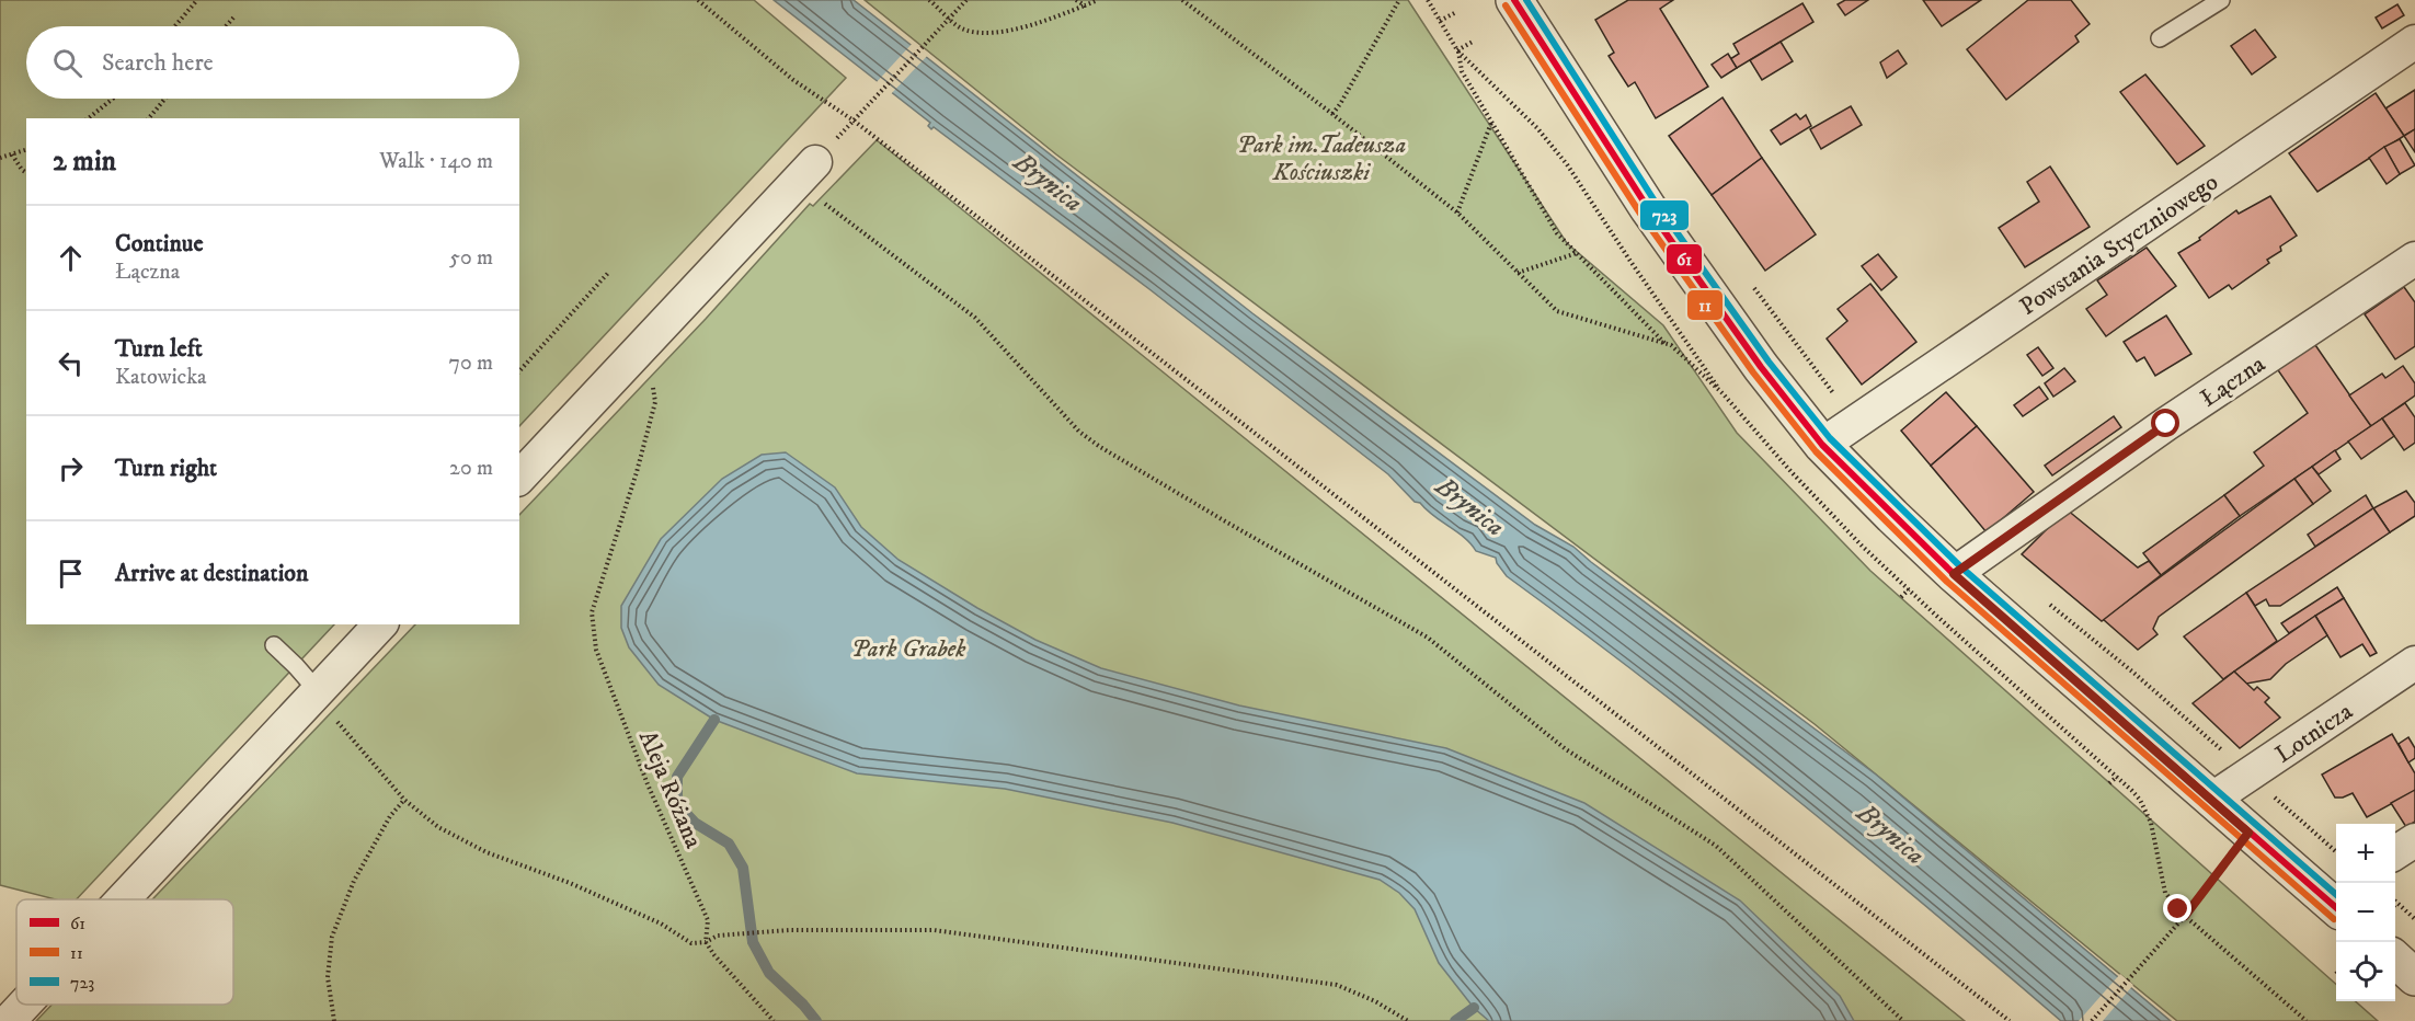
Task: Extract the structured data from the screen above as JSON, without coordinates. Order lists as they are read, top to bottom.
{
  "streets": {
    "street": ["Powstania Styczniowego", "Łączna", "Lotnicza"],
    "path": ["Aleja Różana"]
  },
  "water": ["Brynica"],
  "parks": ["Park im.Tadeusza Kościuszki", "Park Grabek"],
  "lines": ["transit line 61", "transit line 723", "transit line 11"],
  "legend": ["61", "11", "723"],
  "page": {
    "search": "Search here",
    "heading": ["2 min", "Walk · 140 m"],
    "list": [
      ["Continue", "Łączna", "50 m"],
      ["Turn left", "Katowicka", "70 m"],
      ["Turn right", "20 m"],
      "Arrive at destination"
    ],
    "map_buttons": ["+", "−"]
  }
}
